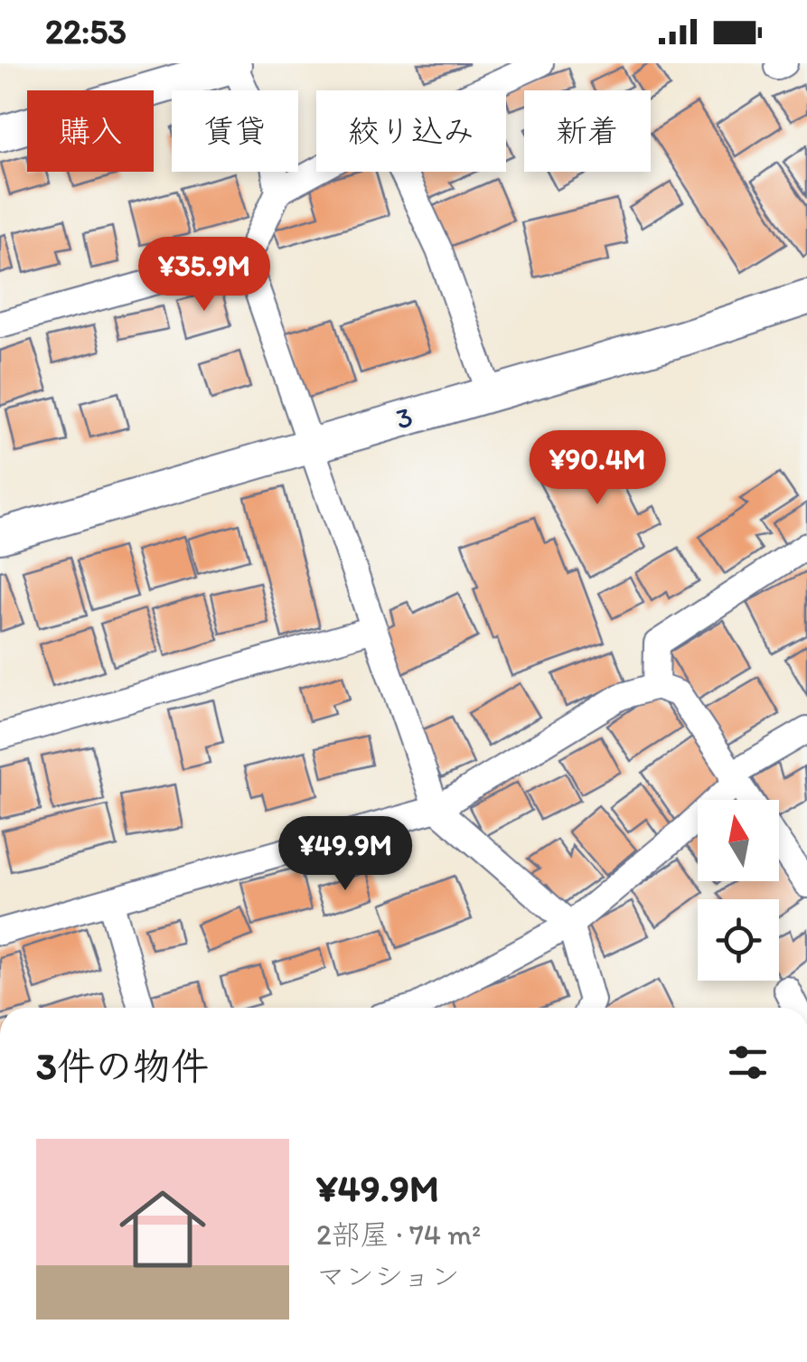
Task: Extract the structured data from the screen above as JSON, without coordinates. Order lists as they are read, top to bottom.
{
  "streets": {
    "street": ["3"]
  },
  "north": "top",
  "page": {
    "status": "22:53",
    "chip": [
      "購入",
      "賃貸",
      "絞り込み",
      "新着"
    ],
    "price": ["¥35.9M", "¥90.4M", "¥49.9M"],
    "heading": "3件の物件",
    "list": [
      {
        "name": "¥49.9M",
        "note": "2部屋 · 74 m² · マンション"
      }
    ]
  }
}
